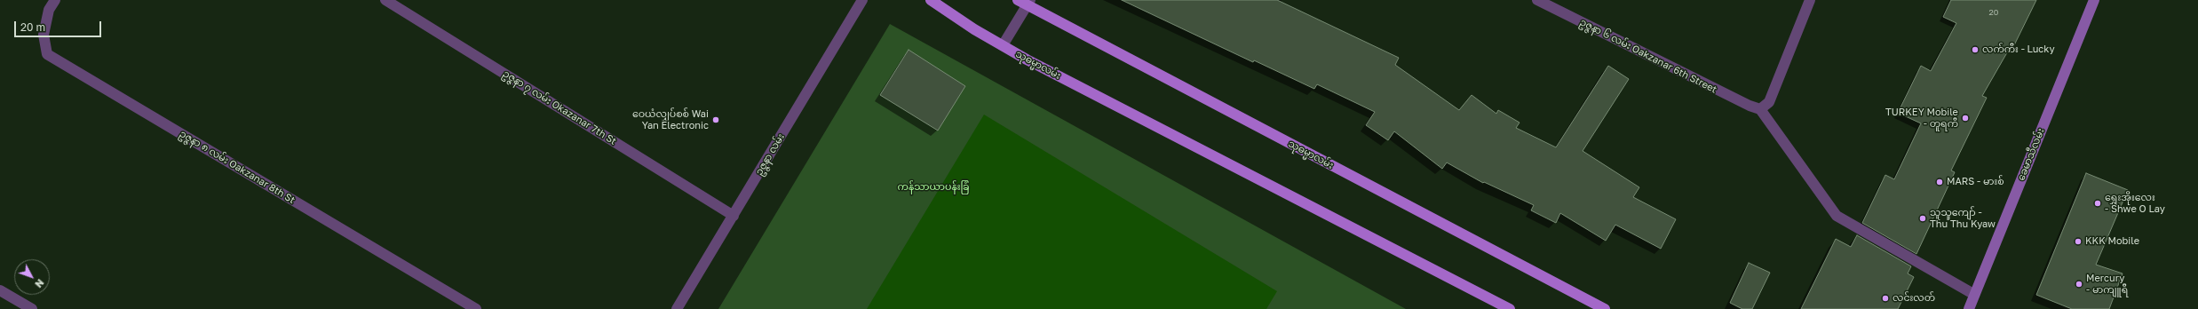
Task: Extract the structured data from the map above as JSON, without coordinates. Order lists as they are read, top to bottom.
{
  "streets": {
    "main road": ["သုဓမ္မာလမ်း", "ခေမာသီလမ်း"],
    "street": [
      "ဥဇ္ဇနာ ၆ လမ်း Oakzanar 6th Street",
      "ဥဇ္ဇနာ ၇ လမ်း Okazanar 7th St",
      "ဥဇ္ဇနာ လမ်း",
      "ဥဇ္ဇနာ ၈ လမ်း Oakzanar 8th St"
    ]
  },
  "crossings": [
    ["ဥဇ္ဇနာ ၇ လမ်း Okazanar 7th St", "ဥဇ္ဇနာ လမ်း"]
  ],
  "parks": ["ကန်သာယာပန်းခြံ"],
  "places": [
    "လက်ကီး - Lucky",
    "TURKEY Mobile - တူရကီ",
    "ဝေယံလျှပ်စစ် Wai Yan Electronic",
    "MARS - မားစ်",
    "ရွှေးအိုးလေး - Shwe O Lay",
    "သူသူကျော် - Thu Thu Kyaw",
    "KKK Mobile",
    "Mercury - မာကျူရီ",
    "လင်းလတ်"
  ],
  "house_numbers": ["20"],
  "scale_bar": "20 m",
  "north": "bottom right"
}
